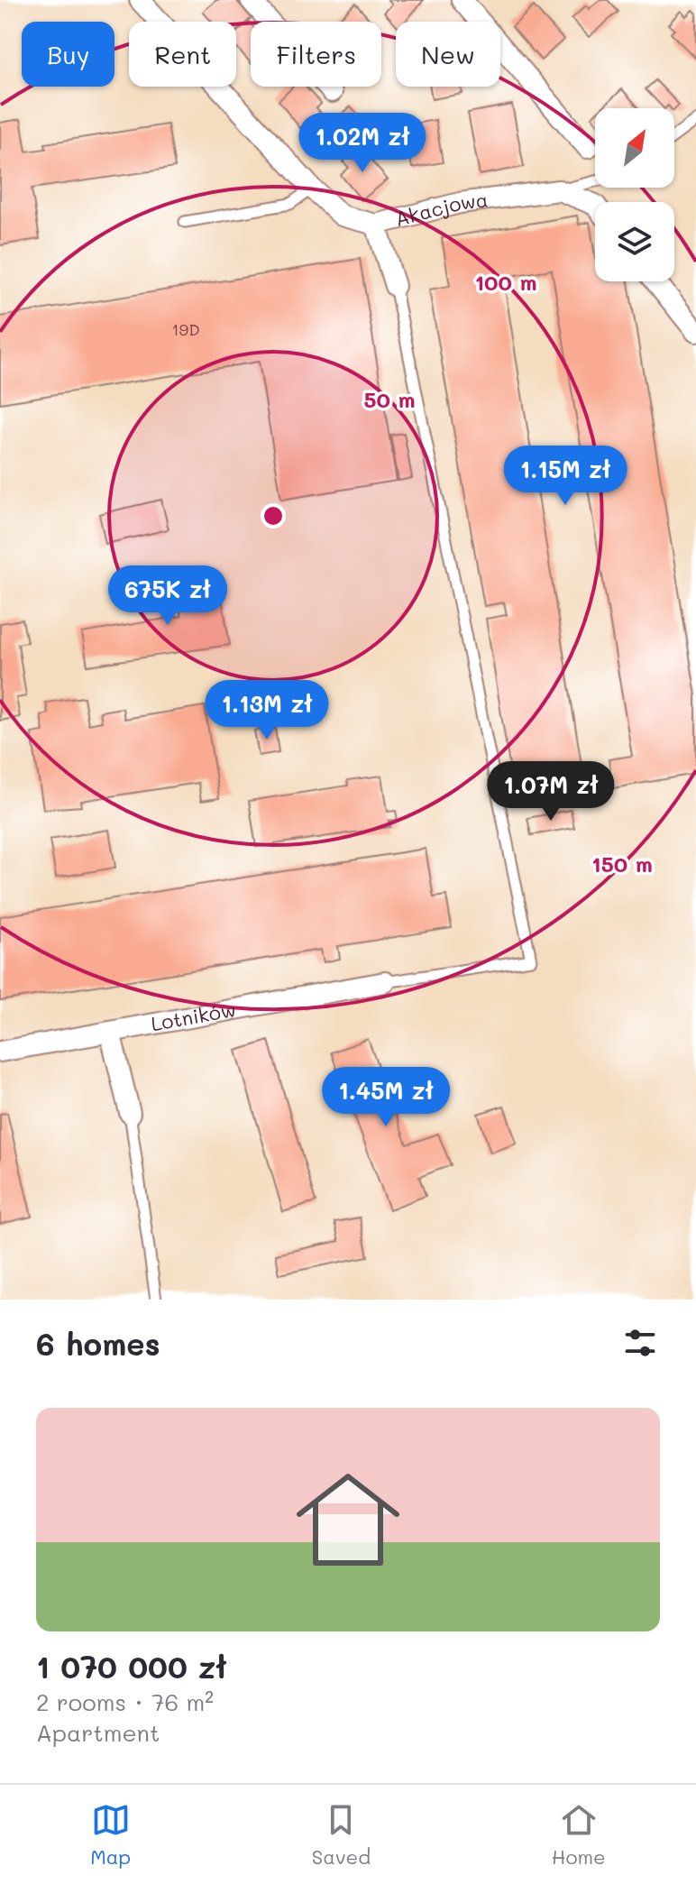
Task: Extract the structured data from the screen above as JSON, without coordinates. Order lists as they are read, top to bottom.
{
  "streets": {
    "street": ["Akacjowa", "Lotników"]
  },
  "house_numbers": ["19D"],
  "north": "top right",
  "page": {
    "chip": [
      "Buy",
      "Rent",
      "Filters",
      "New"
    ],
    "price": [
      "1.02M zł",
      "1.15M zł",
      "675K zł",
      "1.13M zł",
      "1.07M zł",
      "1.45M zł"
    ],
    "heading": "6 homes",
    "list": [
      {
        "name": "1 070 000 zł",
        "note": "2 rooms · 76 m² · Apartment"
      }
    ],
    "tabs": ["Map", "Saved", "Home"]
  },
  "rings": ["100 m", "50 m", "150 m"]
}
